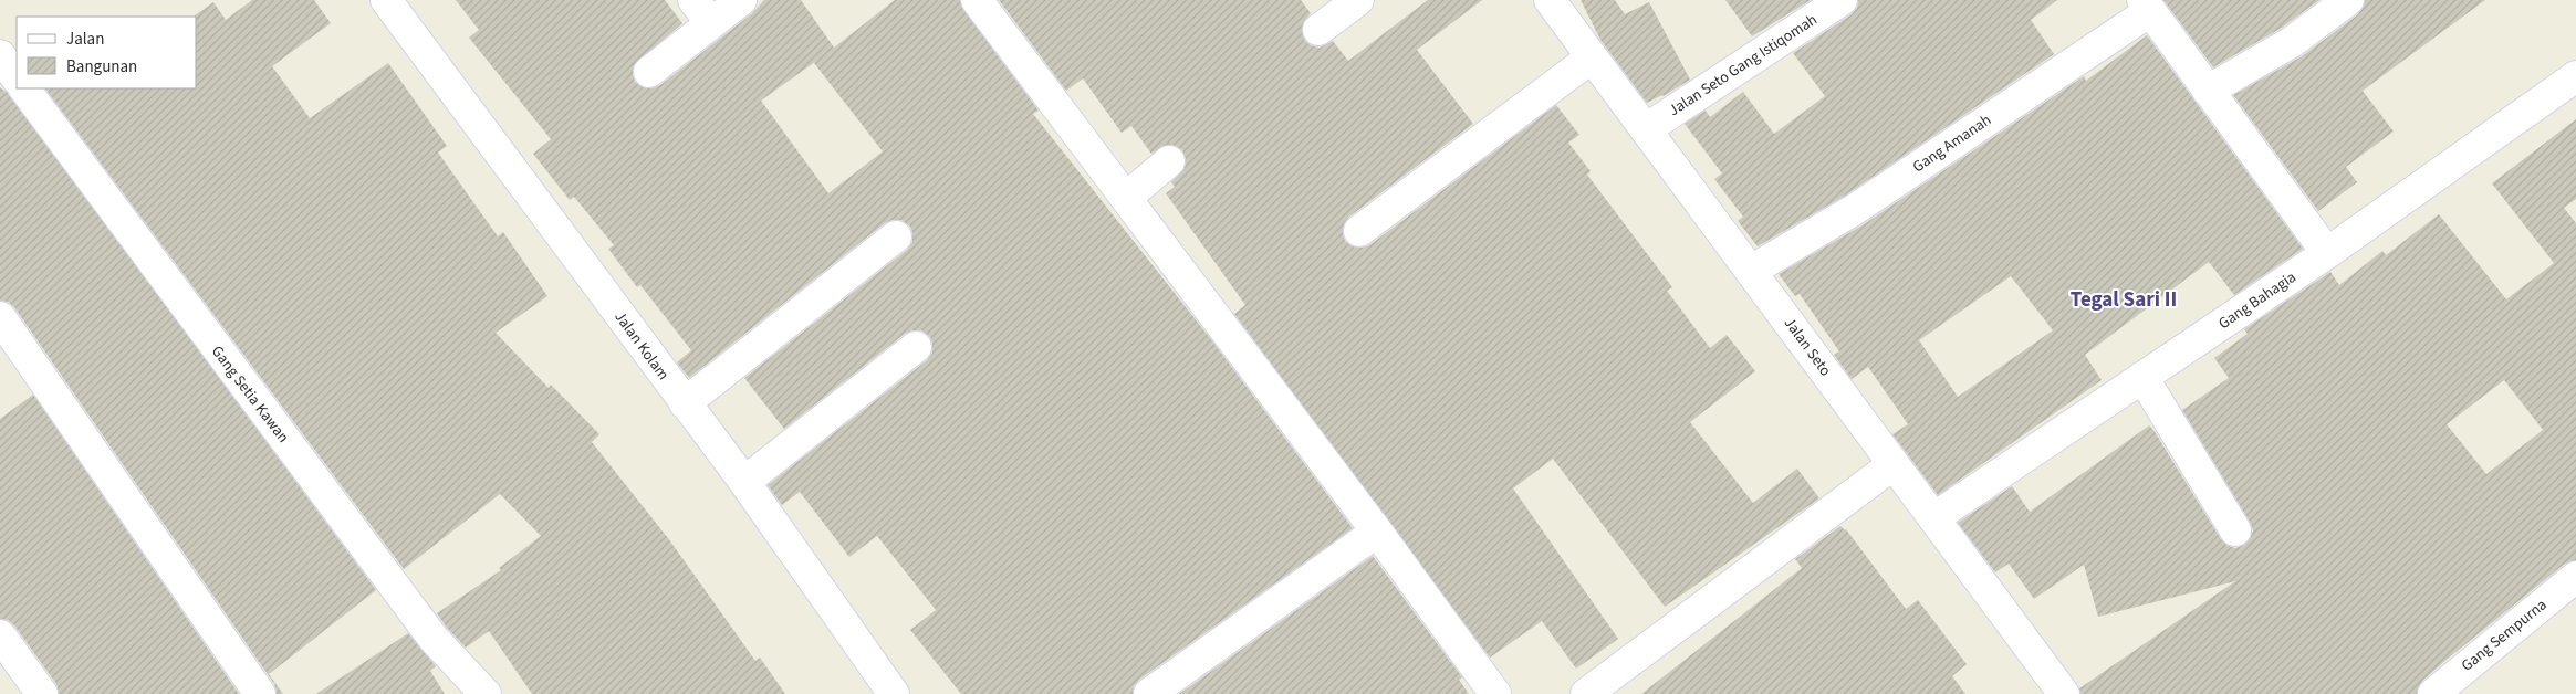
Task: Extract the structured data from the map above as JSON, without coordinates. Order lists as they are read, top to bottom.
{
  "streets": {
    "street": [
      "Jalan Seto Gang Istiqomah",
      "Gang Amanah",
      "Gang Bahagia",
      "Jalan Kolam",
      "Jalan Seto",
      "Gang Setia Kawan",
      "Gang Sempurna"
    ]
  },
  "crossings": [
    ["Jalan Seto Gang Istiqomah", "Jalan Seto"],
    ["Gang Amanah", "Jalan Seto"],
    ["Gang Bahagia", "Jalan Seto"]
  ],
  "districts": ["Tegal Sari II"],
  "legend": ["Jalan", "Bangunan"]
}
